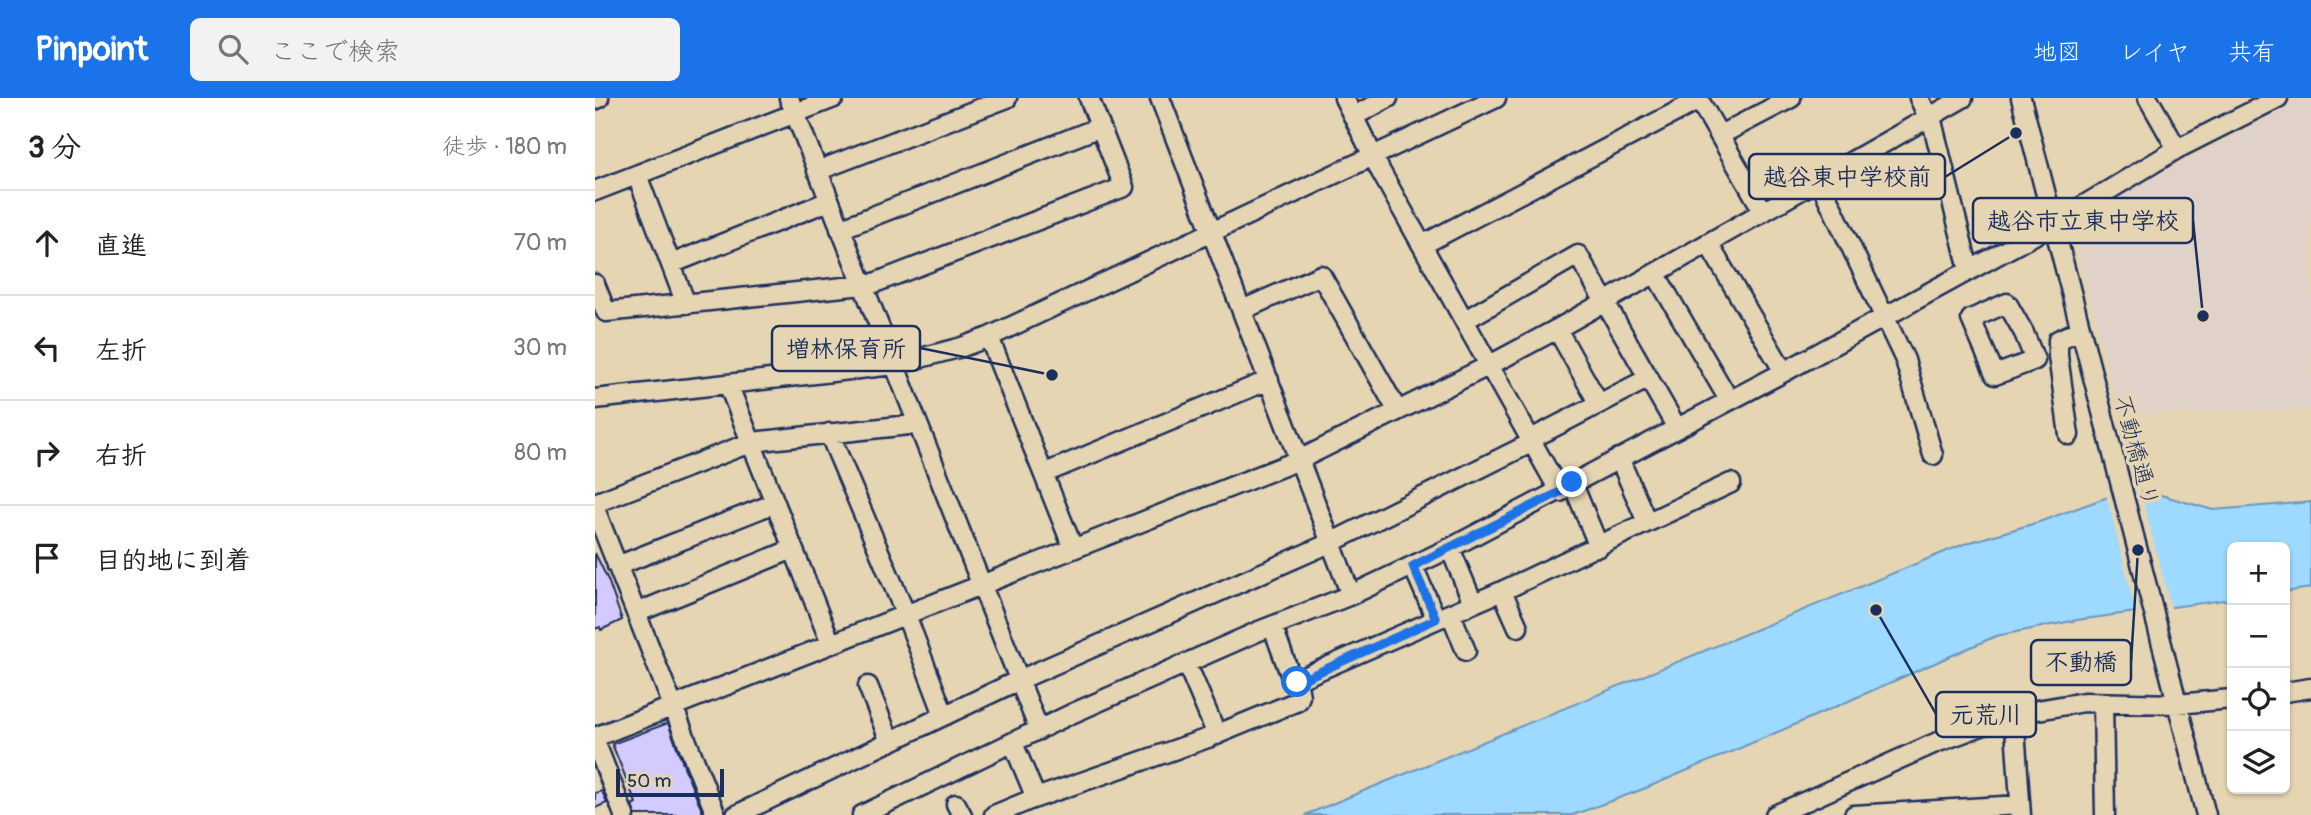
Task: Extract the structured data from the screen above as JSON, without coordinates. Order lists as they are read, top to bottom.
{
  "streets": {
    "street": ["不動橋通り"]
  },
  "places": [
    "越谷東中学校前",
    "越谷市立東中学校",
    "増林保育所",
    "不動橋",
    "元荒川"
  ],
  "scale_bar": "50 m",
  "page": {
    "header": "Pinpoint",
    "search": "ここで検索",
    "nav": ["地図", "レイヤ", "共有"],
    "heading": ["3 分", "徒歩 · 180 m"],
    "list": [
      ["直進", "70 m"],
      ["左折", "30 m"],
      ["右折", "80 m"],
      "目的地に到着"
    ],
    "map_buttons": ["+", "−"],
    "scale": "50 m"
  }
}
